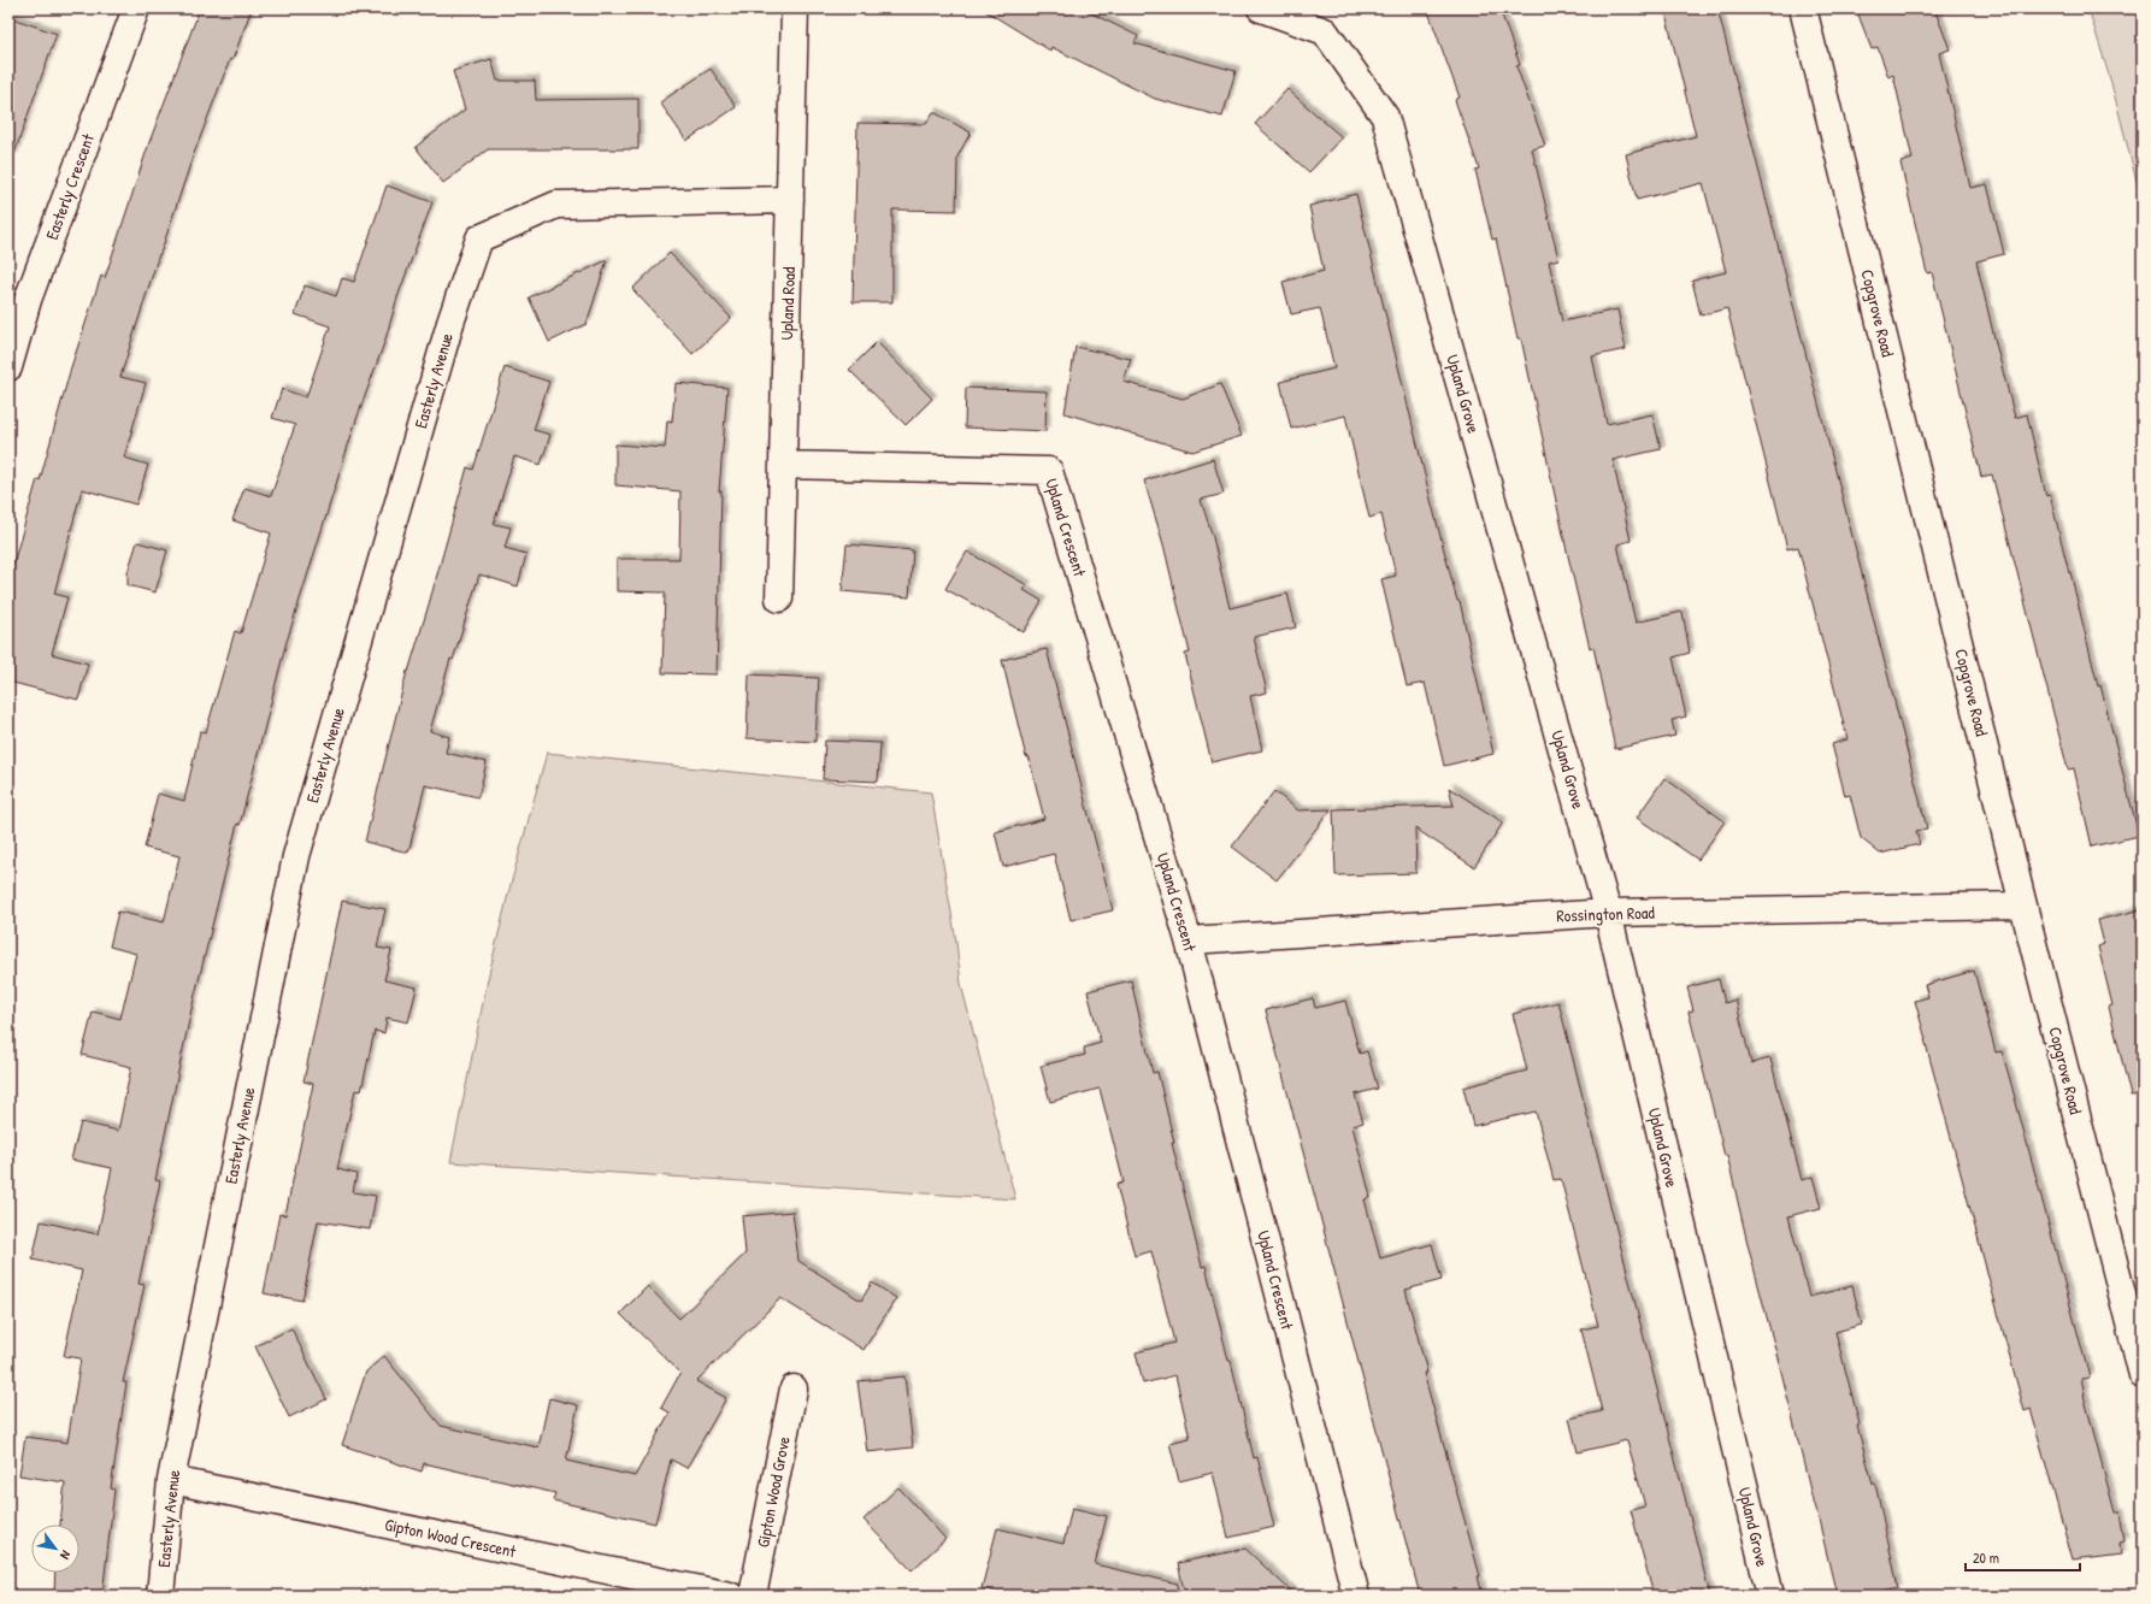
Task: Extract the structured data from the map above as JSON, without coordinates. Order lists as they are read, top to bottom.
{
  "streets": {
    "street": [
      "Easterly Crescent",
      "Upland Road",
      "Copgrove Road",
      "Easterly Avenue",
      "Upland Grove",
      "Upland Crescent",
      "Rossington Road",
      "Gipton Wood Grove",
      "Gipton Wood Crescent"
    ]
  },
  "crossings": [
    ["Upland Road", "Easterly Avenue"],
    ["Upland Road", "Upland Crescent"],
    ["Copgrove Road", "Rossington Road"],
    ["Easterly Avenue", "Gipton Wood Crescent"],
    ["Upland Grove", "Rossington Road"],
    ["Upland Crescent", "Rossington Road"]
  ],
  "scale_bar": "20 m",
  "north": "bottom right"
}
